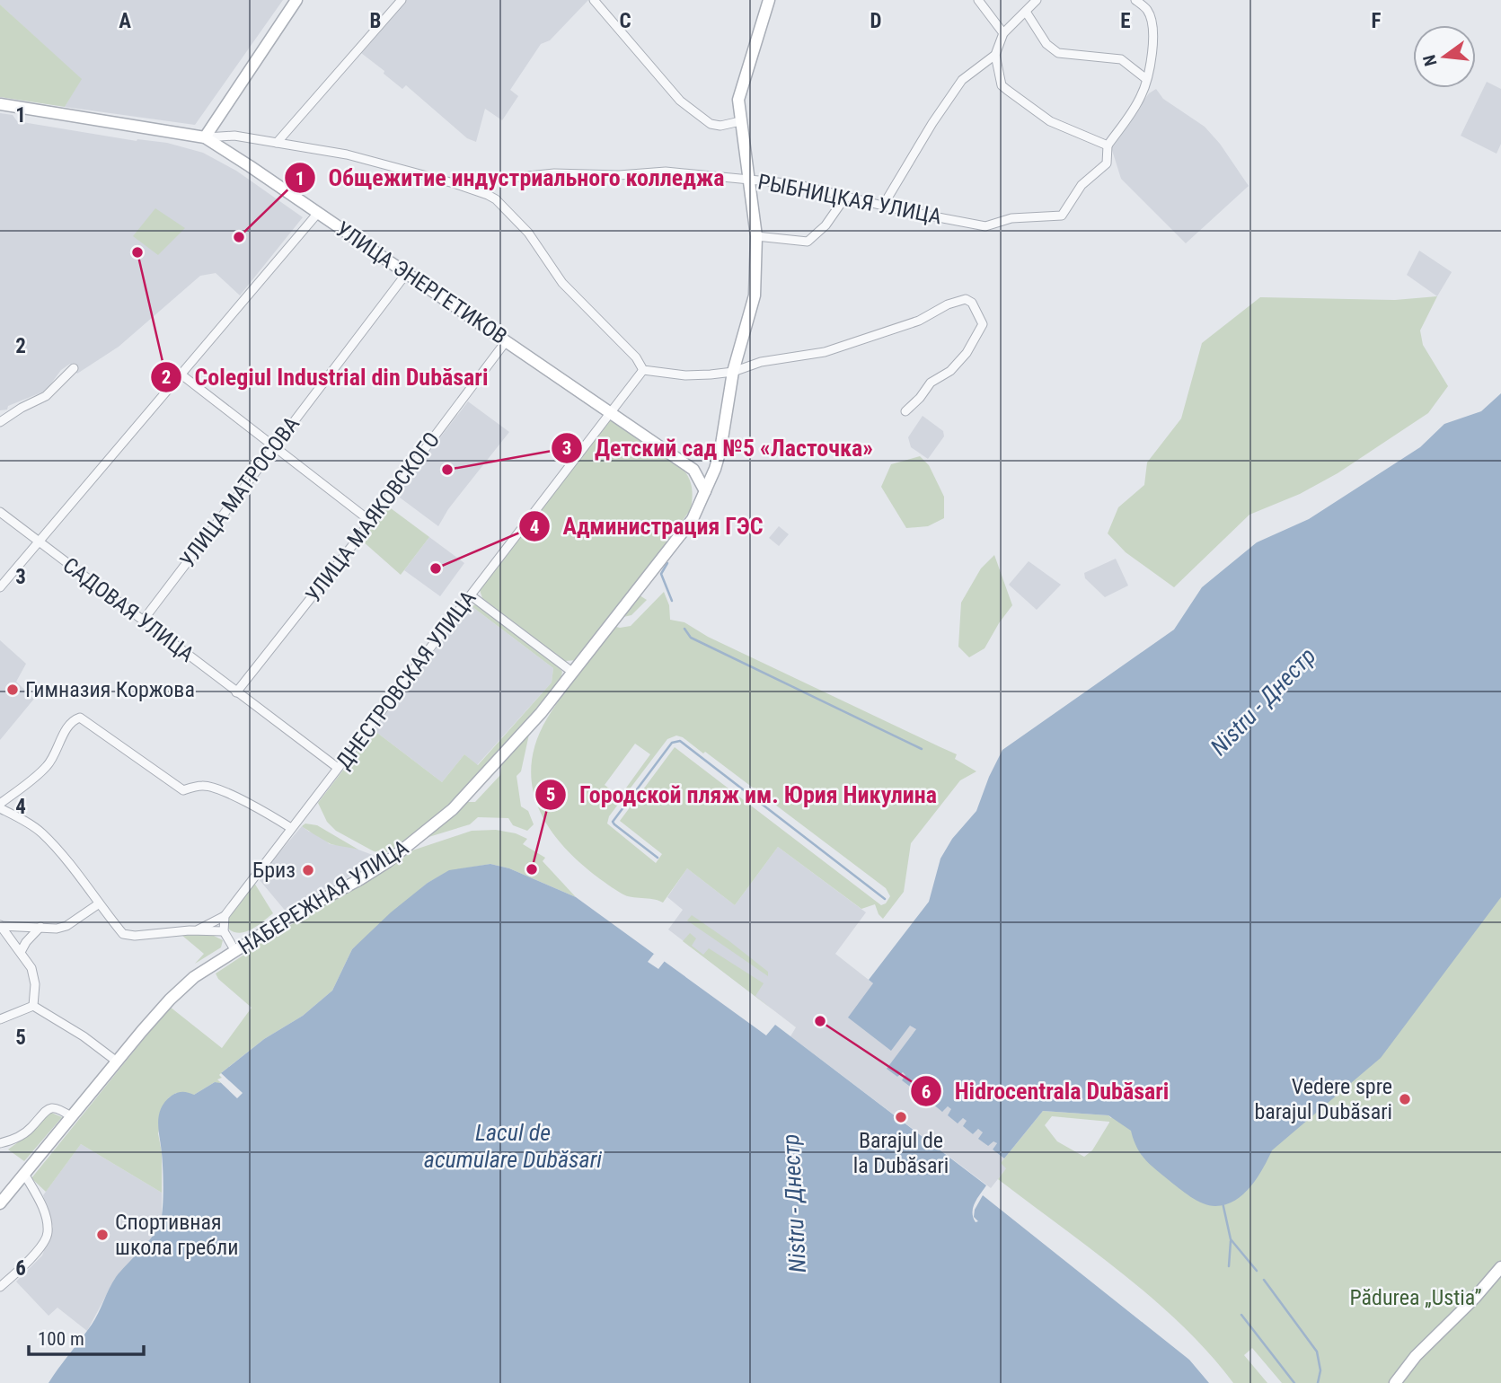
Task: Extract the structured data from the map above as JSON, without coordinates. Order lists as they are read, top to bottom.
{
  "streets": {
    "street": [
      "РЫБНИЦКАЯ УЛИЦА",
      "УЛИЦА ЭНЕРГЕТИКОВ",
      "УЛИЦА МАТРОСОВА",
      "УЛИЦА МАЯКОВСКОГО",
      "САДОВАЯ УЛИЦА",
      "ДНЕСТРОВСКАЯ УЛИЦА",
      "НАБЕРЕЖНАЯ УЛИЦА"
    ]
  },
  "crossings": [
    ["РЫБНИЦКАЯ УЛИЦА", "НАБЕРЕЖНАЯ УЛИЦА"],
    ["УЛИЦА ЭНЕРГЕТИКОВ", "УЛИЦА МАТРОСОВА"],
    ["УЛИЦА ЭНЕРГЕТИКОВ", "УЛИЦА МАЯКОВСКОГО"],
    ["УЛИЦА ЭНЕРГЕТИКОВ", "ДНЕСТРОВСКАЯ УЛИЦА"],
    ["УЛИЦА ЭНЕРГЕТИКОВ", "НАБЕРЕЖНАЯ УЛИЦА"],
    ["УЛИЦА МАТРОСОВА", "САДОВАЯ УЛИЦА"],
    ["УЛИЦА МАЯКОВСКОГО", "САДОВАЯ УЛИЦА"],
    ["САДОВАЯ УЛИЦА", "ДНЕСТРОВСКАЯ УЛИЦА"]
  ],
  "water": ["Nistru - Днестр", "Lacul de acumulare Dubăsari"],
  "parks": ["Pădurea „Ustia”"],
  "places": [
    "Общежитие индустриального колледжа",
    "Colegiul Industrial din Dubăsari",
    "Детский сад №5 «Ласточка»",
    "Администрация ГЭС",
    "Гимназия Коржова",
    "Городской пляж им. Юрия Никулина",
    "Бриз",
    "Hidrocentrala Dubăsari",
    "Vedere spre barajul Dubăsari",
    "Barajul de la Dubăsari",
    "Спортивная школа гребли"
  ],
  "scale_bar": "100 m",
  "north": "left",
  "grid": {
    "columns": [
      "A",
      "B",
      "C",
      "D",
      "E",
      "F"
    ],
    "rows": [
      "1",
      "2",
      "3",
      "4",
      "5",
      "6"
    ]
  }
}
